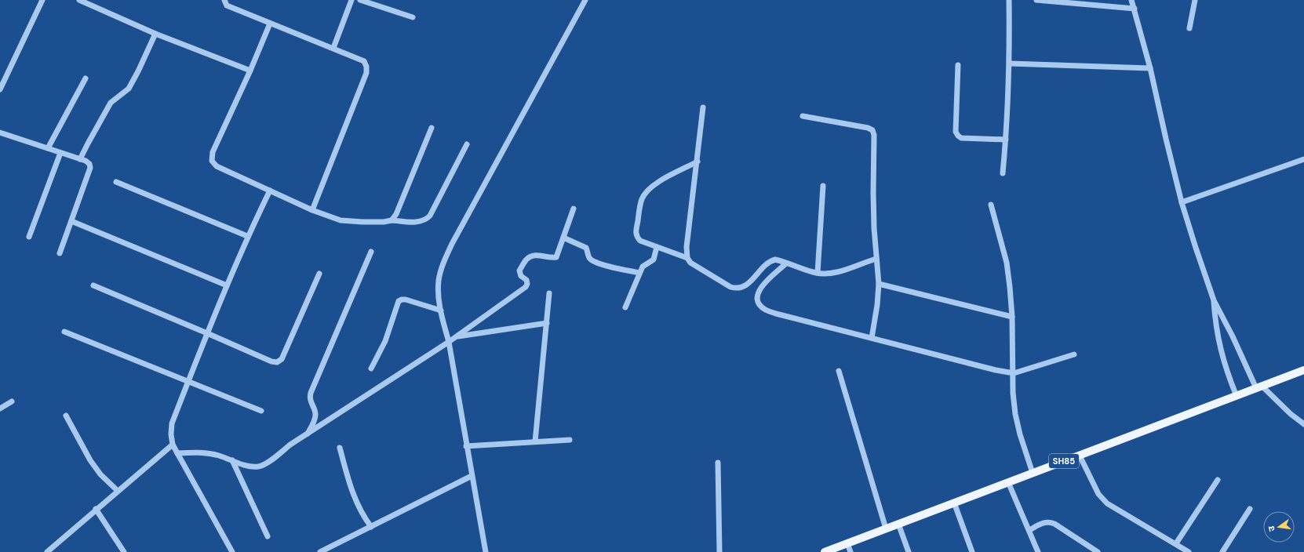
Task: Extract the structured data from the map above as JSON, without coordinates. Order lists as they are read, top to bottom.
{
  "streets": {
    "main road": ["SH85"]
  },
  "north": "left"
}
